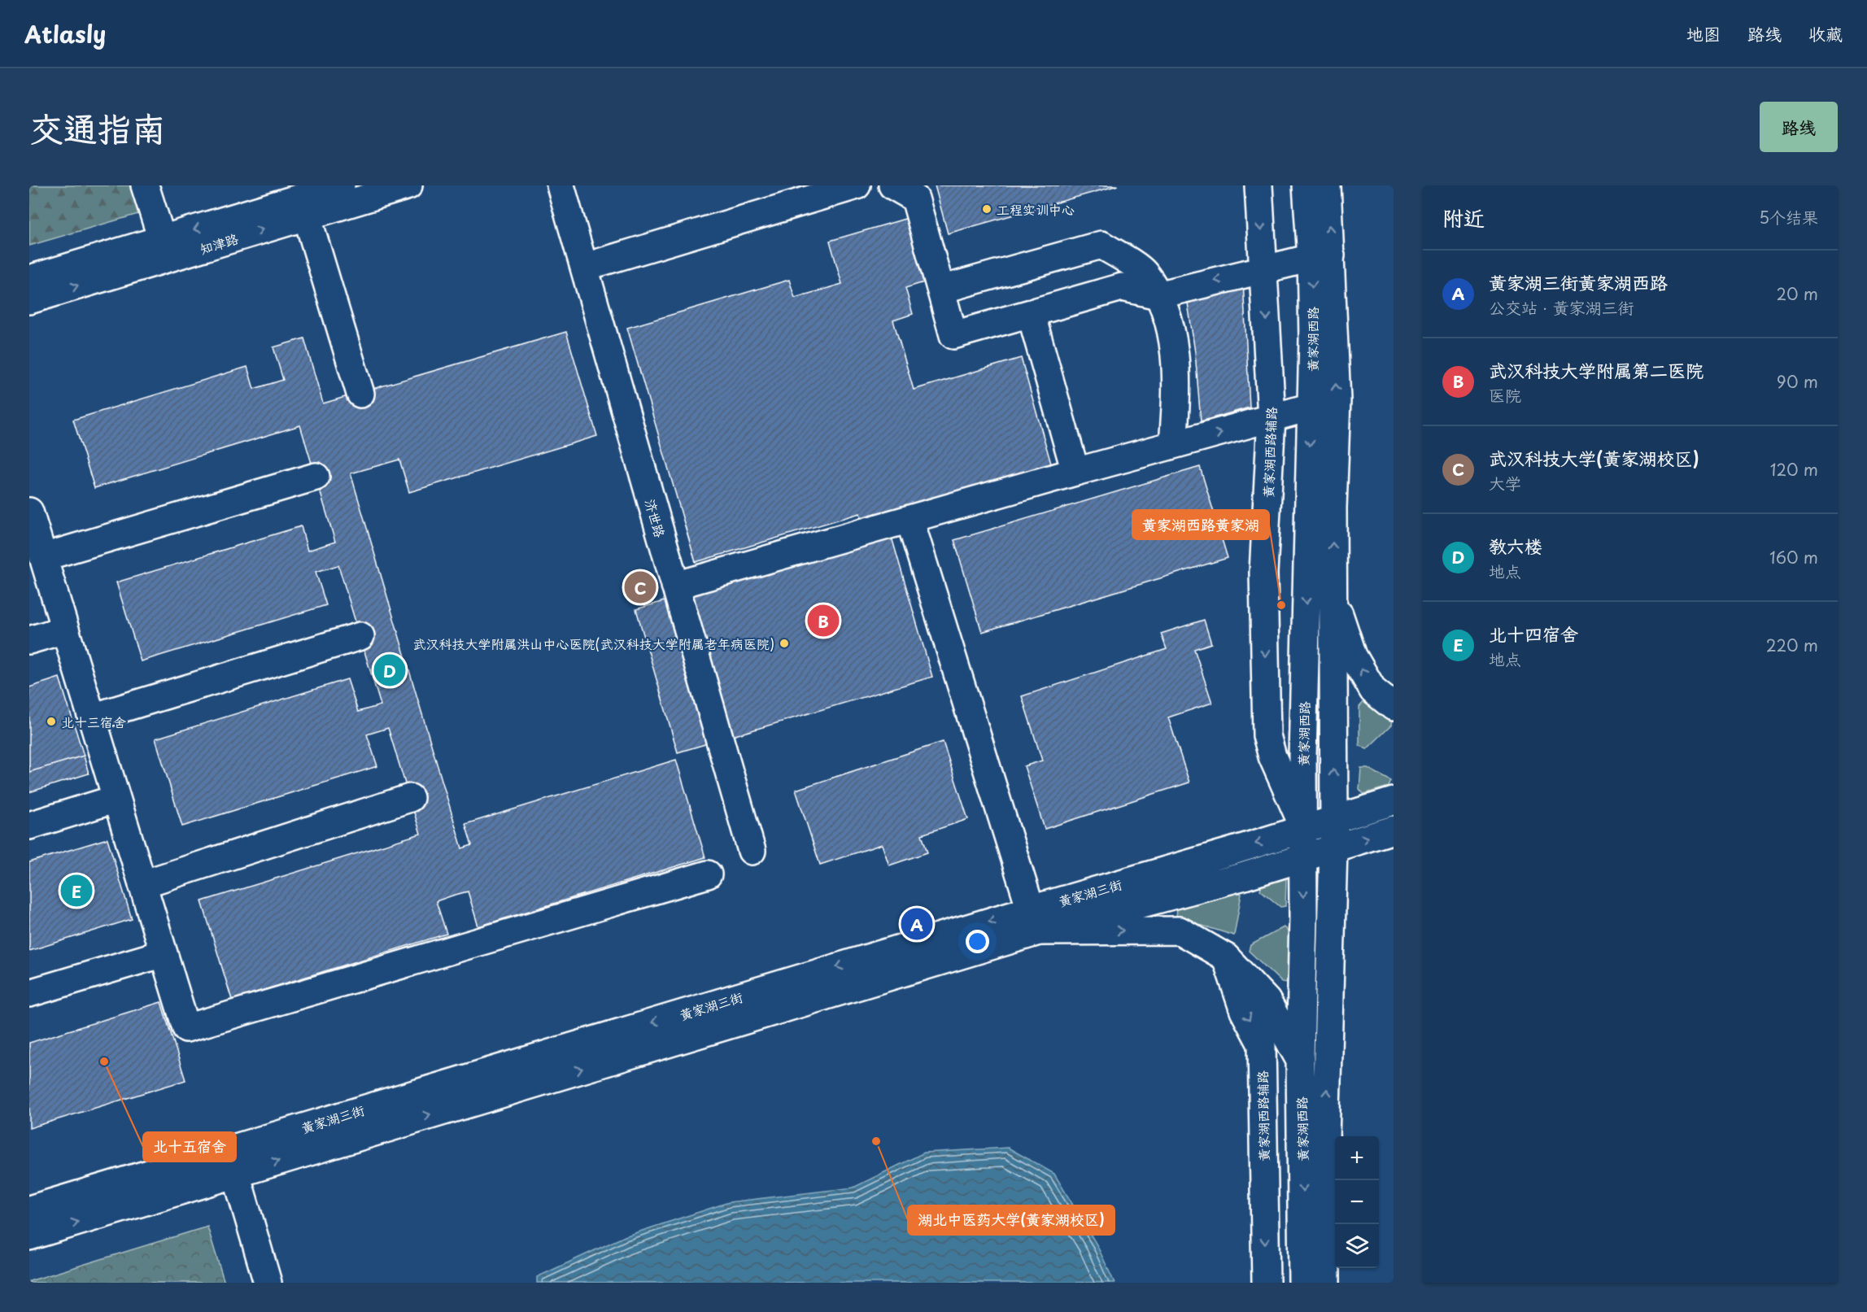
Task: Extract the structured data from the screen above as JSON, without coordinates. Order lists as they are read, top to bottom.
{
  "streets": {
    "street": [
      "知津路",
      "黄家湖西路",
      "黄家湖西路辅路",
      "济世路",
      "黄家湖三街"
    ]
  },
  "crossings": [
    ["黄家湖西路", "黄家湖西路辅路"],
    ["黄家湖西路", "黄家湖三街"],
    ["黄家湖西路辅路", "黄家湖三街"]
  ],
  "places": [
    "工程实训中心",
    "黄家湖西路黄家湖",
    "武汉科技大学附属洪山中心医院(武汉科技大学附属老年病医院)",
    "北十三宿舍",
    "北十五宿舍",
    "湖北中医药大学(黄家湖校区)"
  ],
  "page": {
    "header": "Atlasly",
    "nav": ["地图", "路线", "收藏"],
    "title": "交通指南",
    "buttons": "路线",
    "heading": ["附近", "5个结果"],
    "list": [
      {
        "mark": "A",
        "name": "黄家湖三街黄家湖西路",
        "note": "公交站 · 黄家湖三街",
        "value": "20 m"
      },
      {
        "mark": "B",
        "name": "武汉科技大学附属第二医院",
        "note": "医院",
        "value": "90 m"
      },
      {
        "mark": "C",
        "name": "武汉科技大学(黄家湖校区)",
        "note": "大学",
        "value": "120 m"
      },
      {
        "mark": "D",
        "name": "教六楼",
        "note": "地点",
        "value": "160 m"
      },
      {
        "mark": "E",
        "name": "北十四宿舍",
        "note": "地点",
        "value": "220 m"
      }
    ],
    "pins": [
      "C",
      "B",
      "D",
      "E",
      "A"
    ],
    "map_buttons": ["+", "−"]
  }
}
